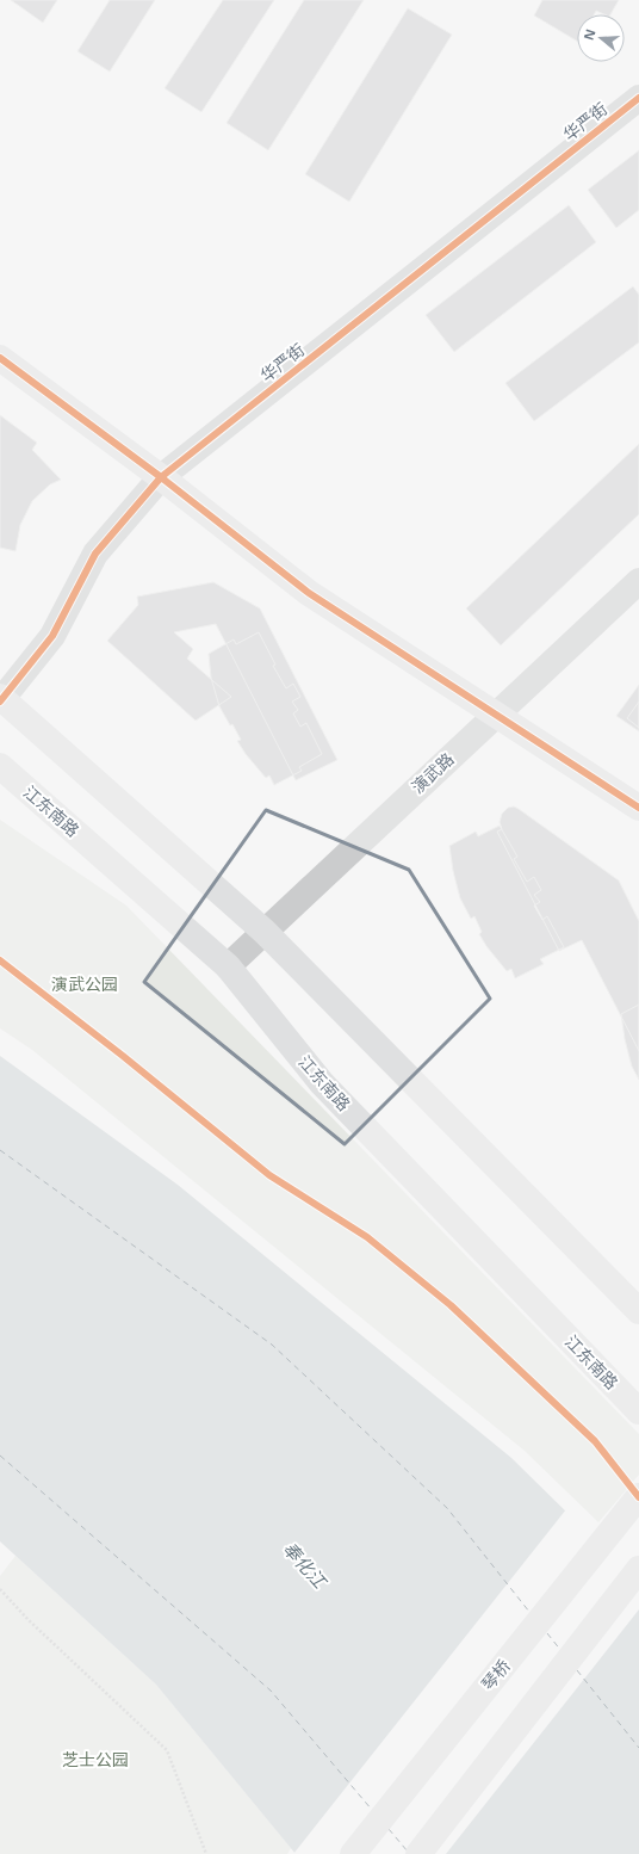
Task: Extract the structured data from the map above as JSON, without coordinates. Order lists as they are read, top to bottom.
{
  "streets": {
    "main road": ["江东南路", "琴桥"],
    "street": ["华严街", "演武路"]
  },
  "crossings": [
    ["演武路", "江东南路"]
  ],
  "water": ["奉化江"],
  "parks": ["演武公园", "芝士公园"],
  "north": "left"
}
